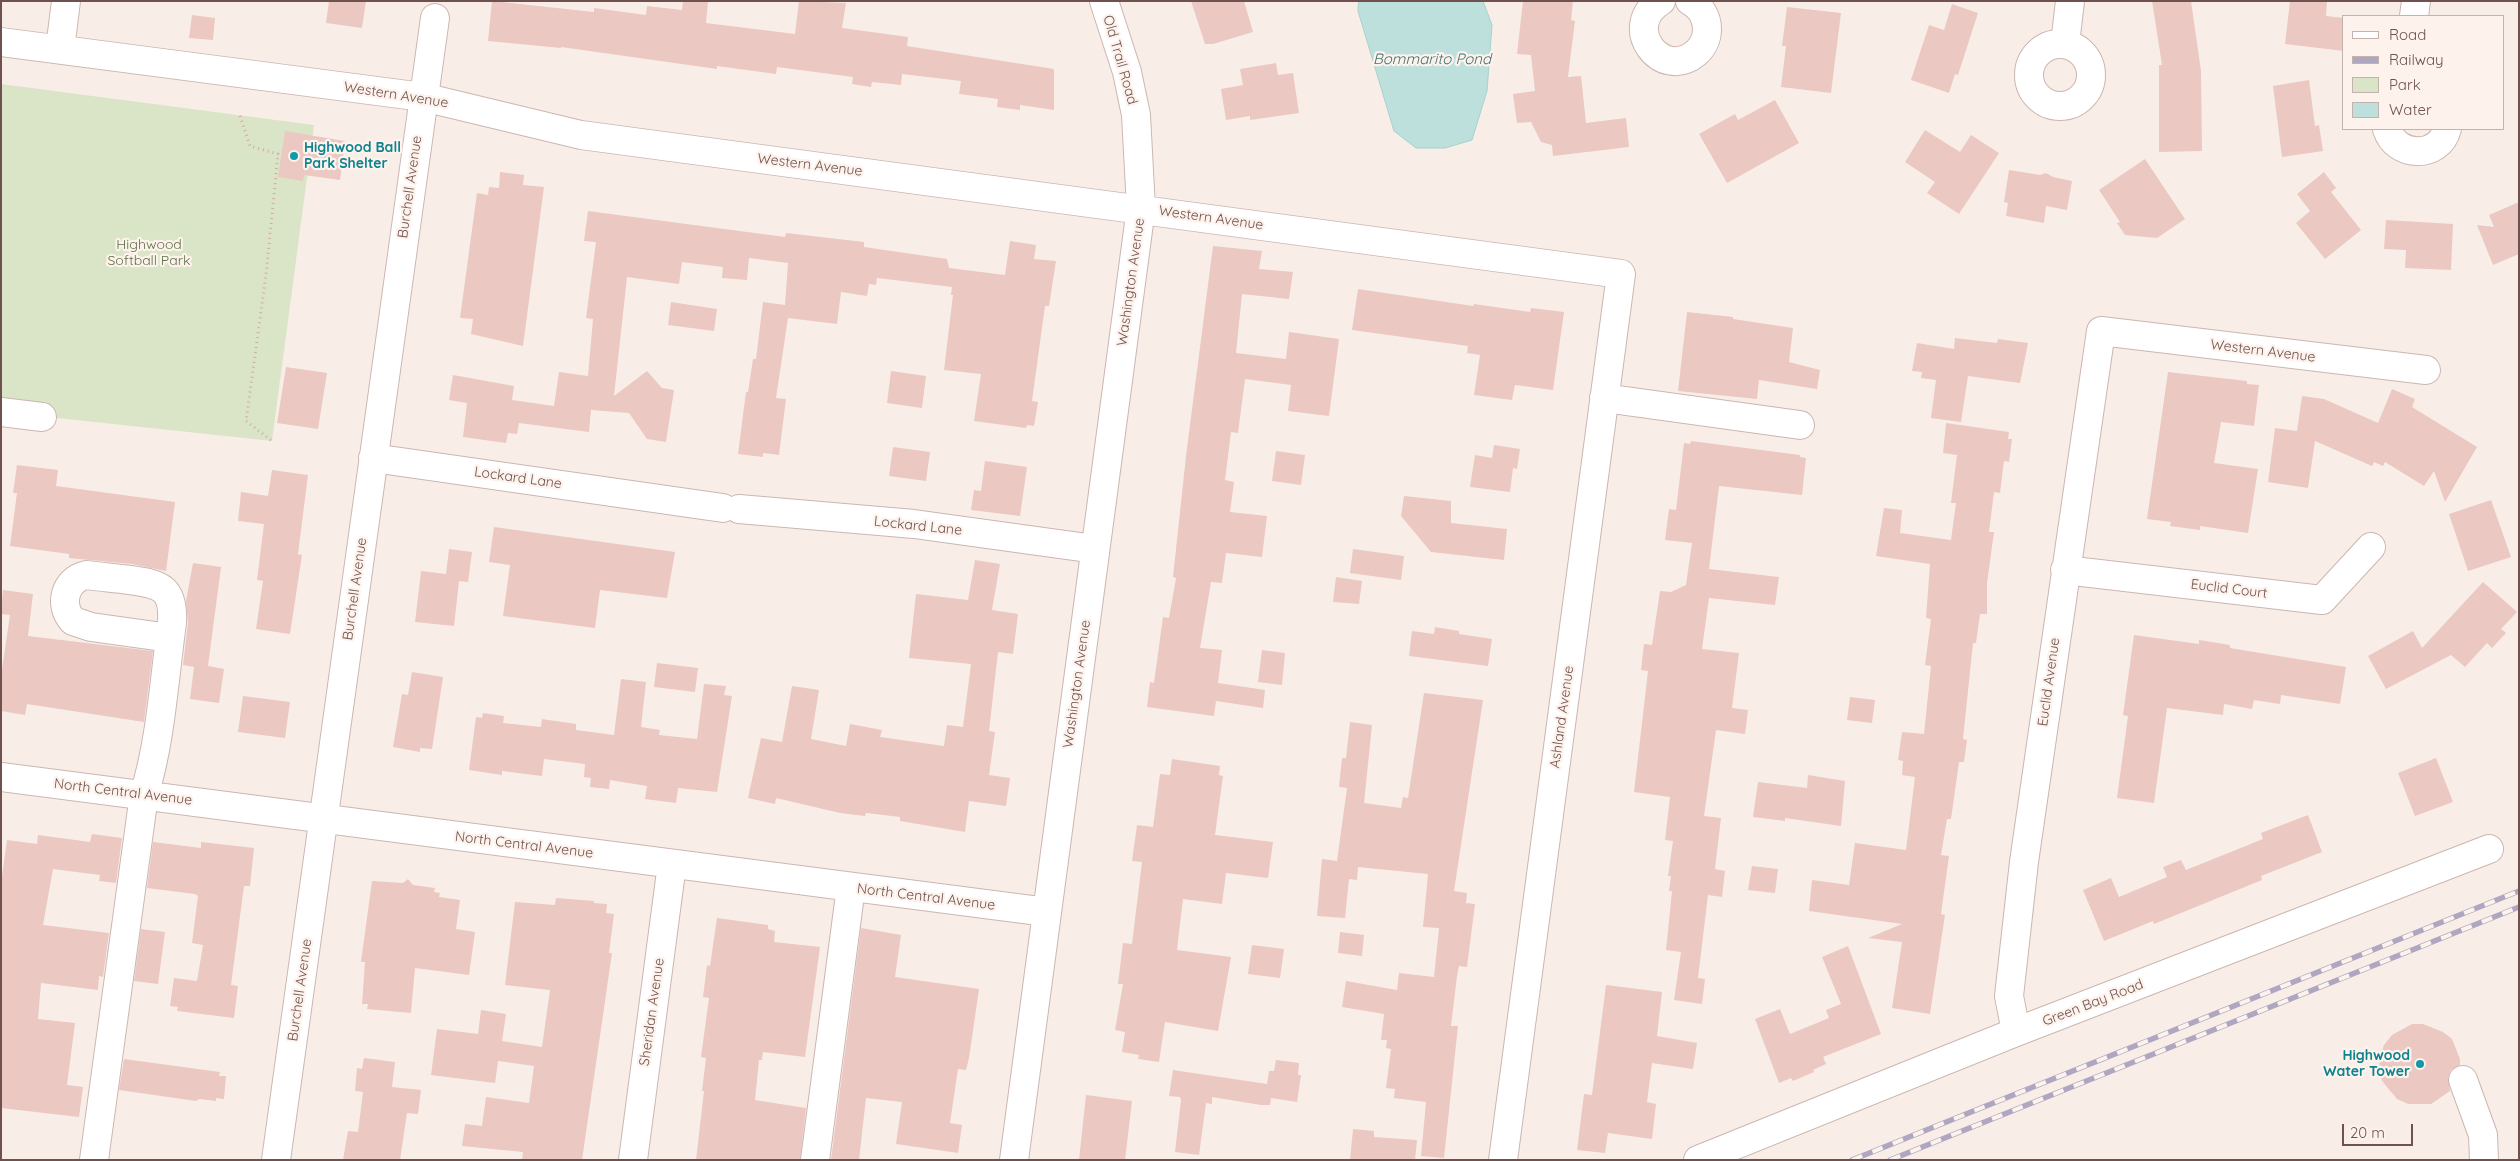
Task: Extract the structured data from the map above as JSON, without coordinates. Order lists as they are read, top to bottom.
{
  "streets": {
    "street": [
      "Old Trail Road",
      "Western Avenue",
      "Burchell Avenue",
      "Washington Avenue",
      "Lockard Lane",
      "Euclid Court",
      "Euclid Avenue",
      "Ashland Avenue",
      "North Central Avenue",
      "Green Bay Road",
      "Sheridan Avenue"
    ]
  },
  "crossings": [
    ["Old Trail Road", "Western Avenue"],
    ["Old Trail Road", "Washington Avenue"],
    ["Western Avenue", "Burchell Avenue"],
    ["Western Avenue", "Washington Avenue"],
    ["Western Avenue", "Euclid Avenue"],
    ["Western Avenue", "Ashland Avenue"],
    ["Burchell Avenue", "Lockard Lane"],
    ["Burchell Avenue", "North Central Avenue"],
    ["Washington Avenue", "Lockard Lane"],
    ["Washington Avenue", "North Central Avenue"],
    ["Euclid Court", "Euclid Avenue"],
    ["Euclid Avenue", "Green Bay Road"],
    ["North Central Avenue", "Sheridan Avenue"]
  ],
  "water": ["Bommarito Pond"],
  "parks": ["Highwood Softball Park"],
  "places": ["Highwood Ball Park Shelter", "Highwood Water Tower"],
  "legend": [
    "Road",
    "Railway",
    "Park",
    "Water"
  ],
  "scale_bar": "20 m"
}
